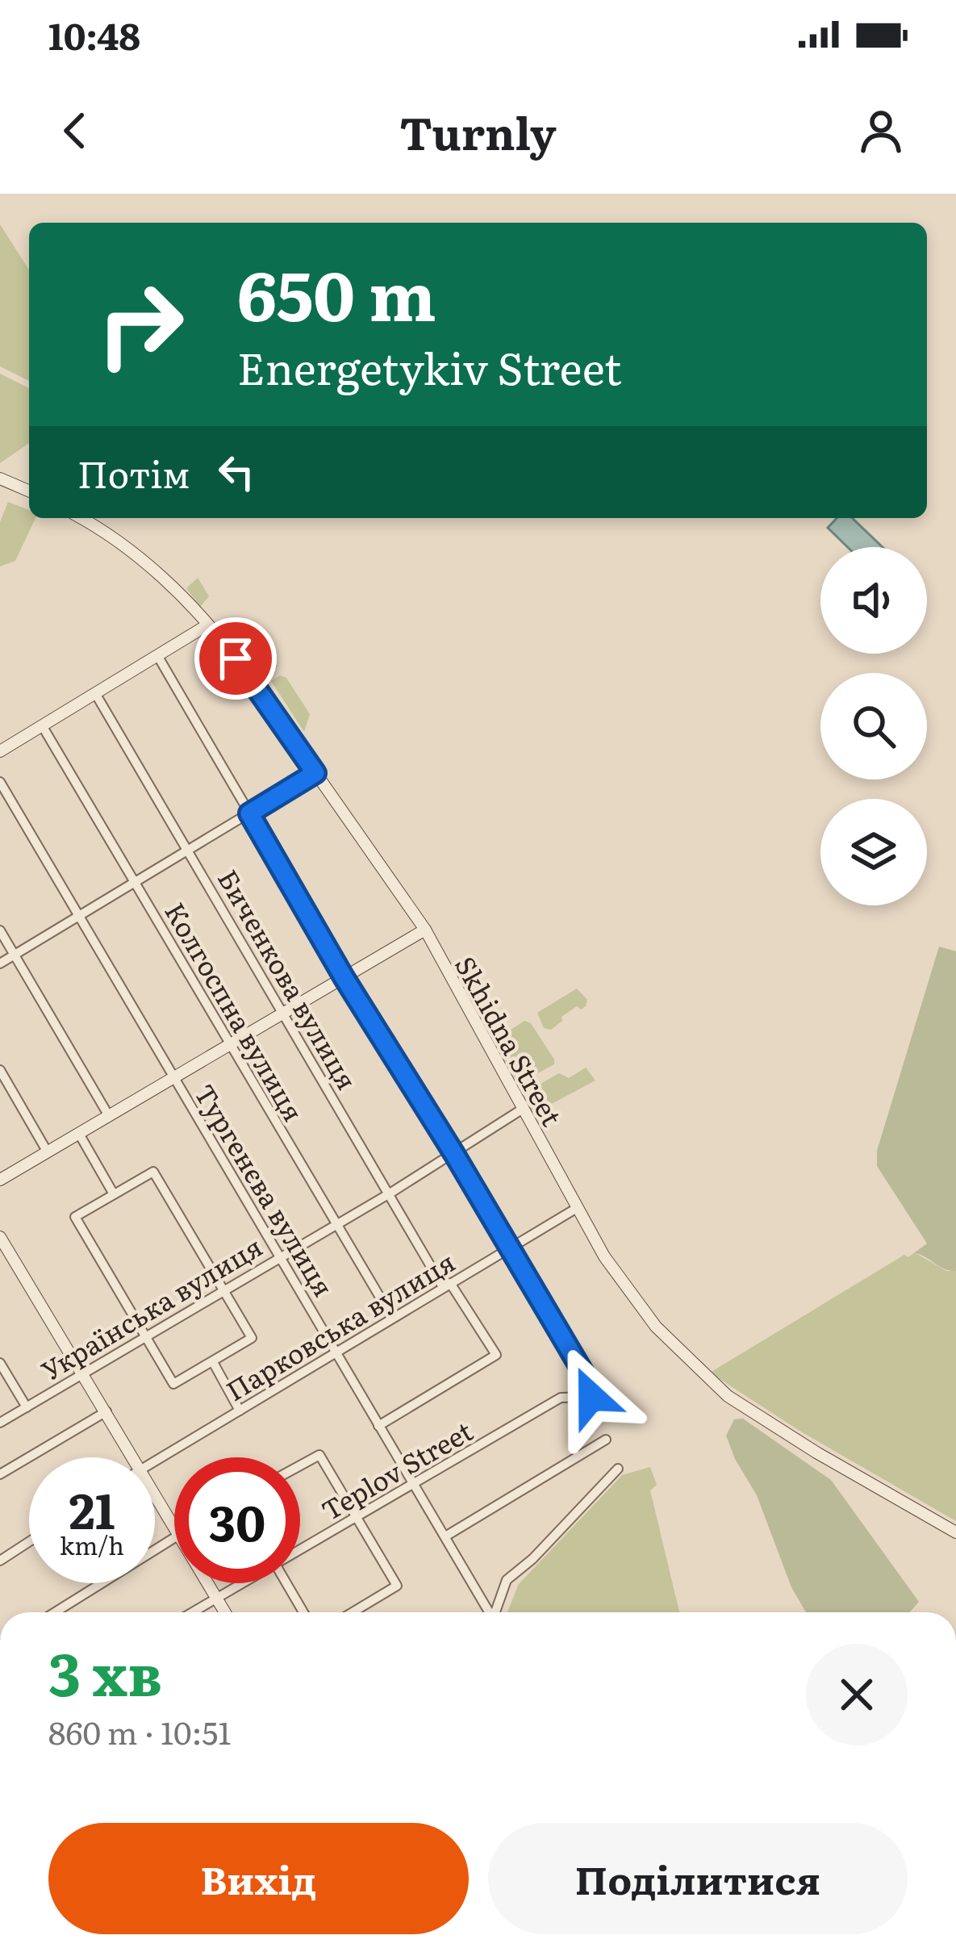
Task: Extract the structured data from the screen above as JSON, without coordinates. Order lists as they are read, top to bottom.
{
  "streets": {
    "main road": ["Skhidna Street"],
    "street": [
      "Биченкова вулиця",
      "Колгоспна вулиця",
      "Тургенєва вулиця",
      "Українська вулиця",
      "Парковська вулиця",
      "Teplov Street"
    ]
  },
  "crossings": [
    ["Биченкова вулиця", "Тургенєва вулиця"],
    ["Биченкова вулиця", "Українська вулиця"],
    ["Биченкова вулиця", "Парковська вулиця"],
    ["Колгоспна вулиця", "Українська вулиця"],
    ["Колгоспна вулиця", "Парковська вулиця"],
    ["Skhidna Street", "Українська вулиця"],
    ["Skhidna Street", "Парковська вулиця"],
    ["Тургенєва вулиця", "Українська вулиця"],
    ["Тургенєва вулиця", "Парковська вулиця"],
    ["Тургенєва вулиця", "Teplov Street"],
    ["Парковська вулиця", "Teplov Street"]
  ],
  "page": {
    "status": "10:48",
    "header": "Turnly",
    "turn": ["650 m", "Energetykiv Street"],
    "then": "Потім",
    "speed": "21 km/h",
    "limit": "30",
    "heading": ["3 хв", "860 m · 10:51"],
    "buttons": ["Вихід", "Поділитися"]
  }
}
